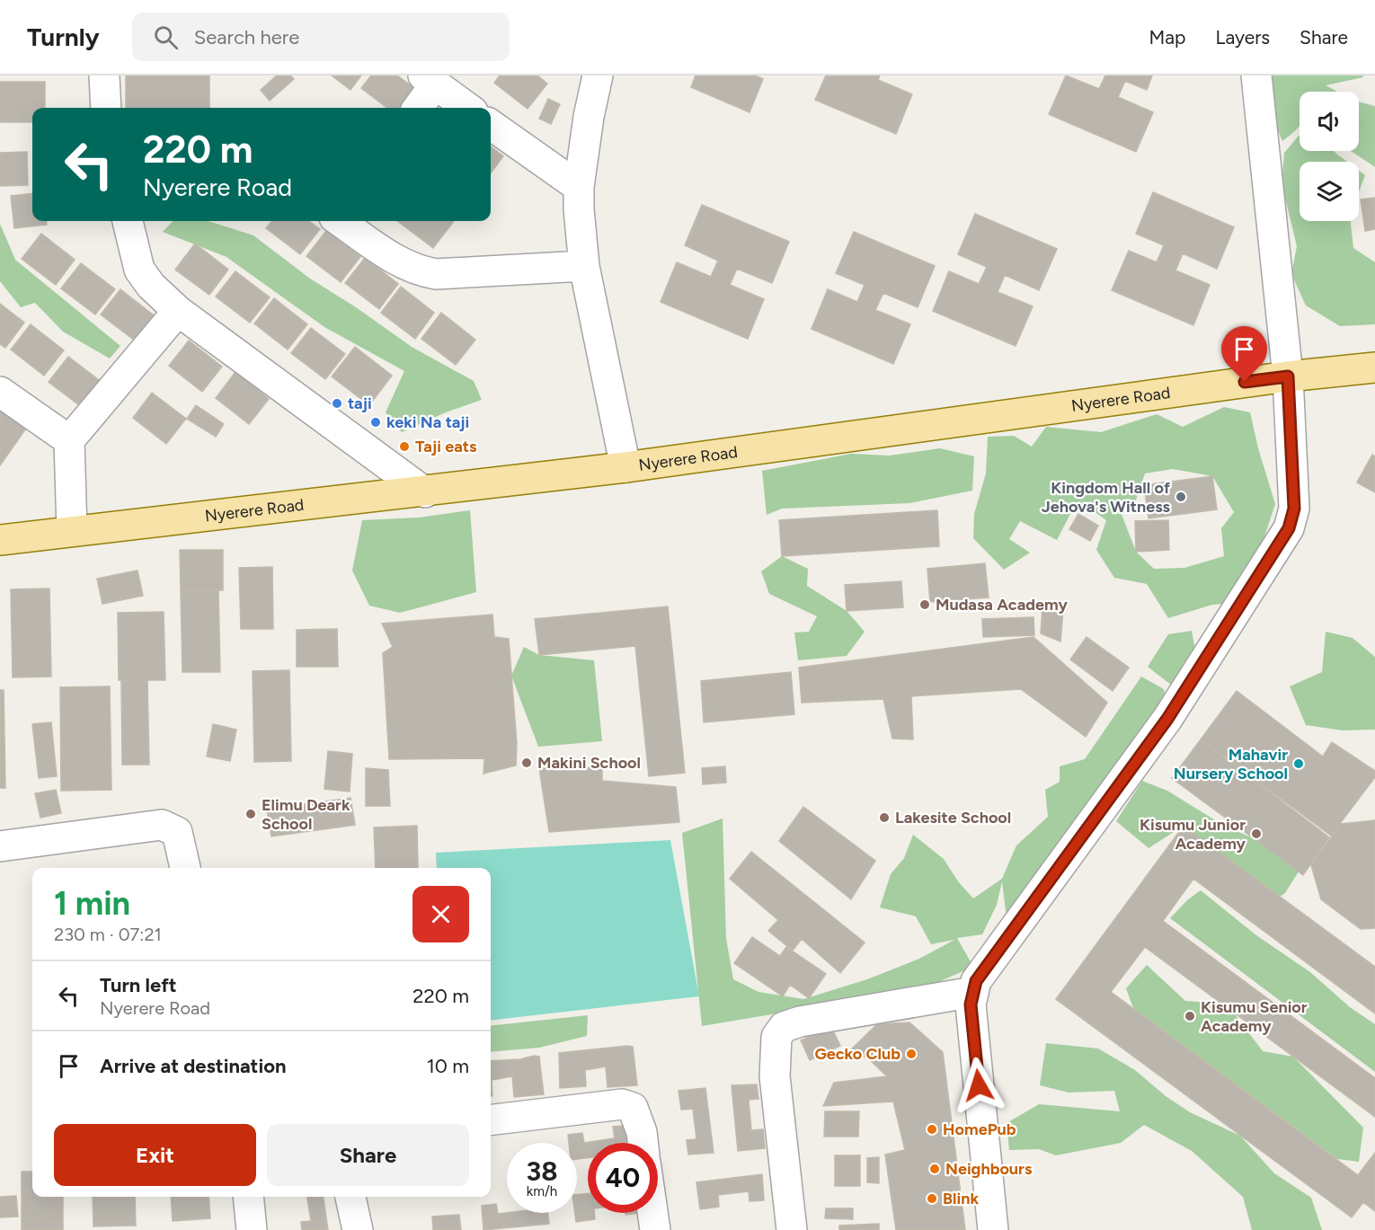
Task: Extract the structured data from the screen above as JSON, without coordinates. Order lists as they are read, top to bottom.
{
  "streets": {
    "main road": ["Nyerere Road"]
  },
  "places": [
    "taji",
    "keki Na taji",
    "Taji eats",
    "Kingdom Hall of Jehova's Witness",
    "Mudasa Academy",
    "Makini School",
    "Mahavir Nursery School",
    "Elimu Deark School",
    "Lakesite School",
    "Kisumu Junior Academy",
    "Kisumu Senior Academy",
    "Gecko Club",
    "HomePub",
    "Neighbours",
    "Blink"
  ],
  "page": {
    "header": "Turnly",
    "search": "Search here",
    "nav": ["Map", "Layers", "Share"],
    "turn": ["220 m", "Nyerere Road"],
    "heading": ["1 min", "230 m · 07:21"],
    "list": [
      {
        "name": "Turn left",
        "note": "Nyerere Road",
        "value": "220 m"
      },
      {
        "name": "Arrive at destination",
        "value": "10 m"
      }
    ],
    "buttons": ["Exit", "Share"],
    "speed": "38 km/h",
    "limit": "40"
  }
}
